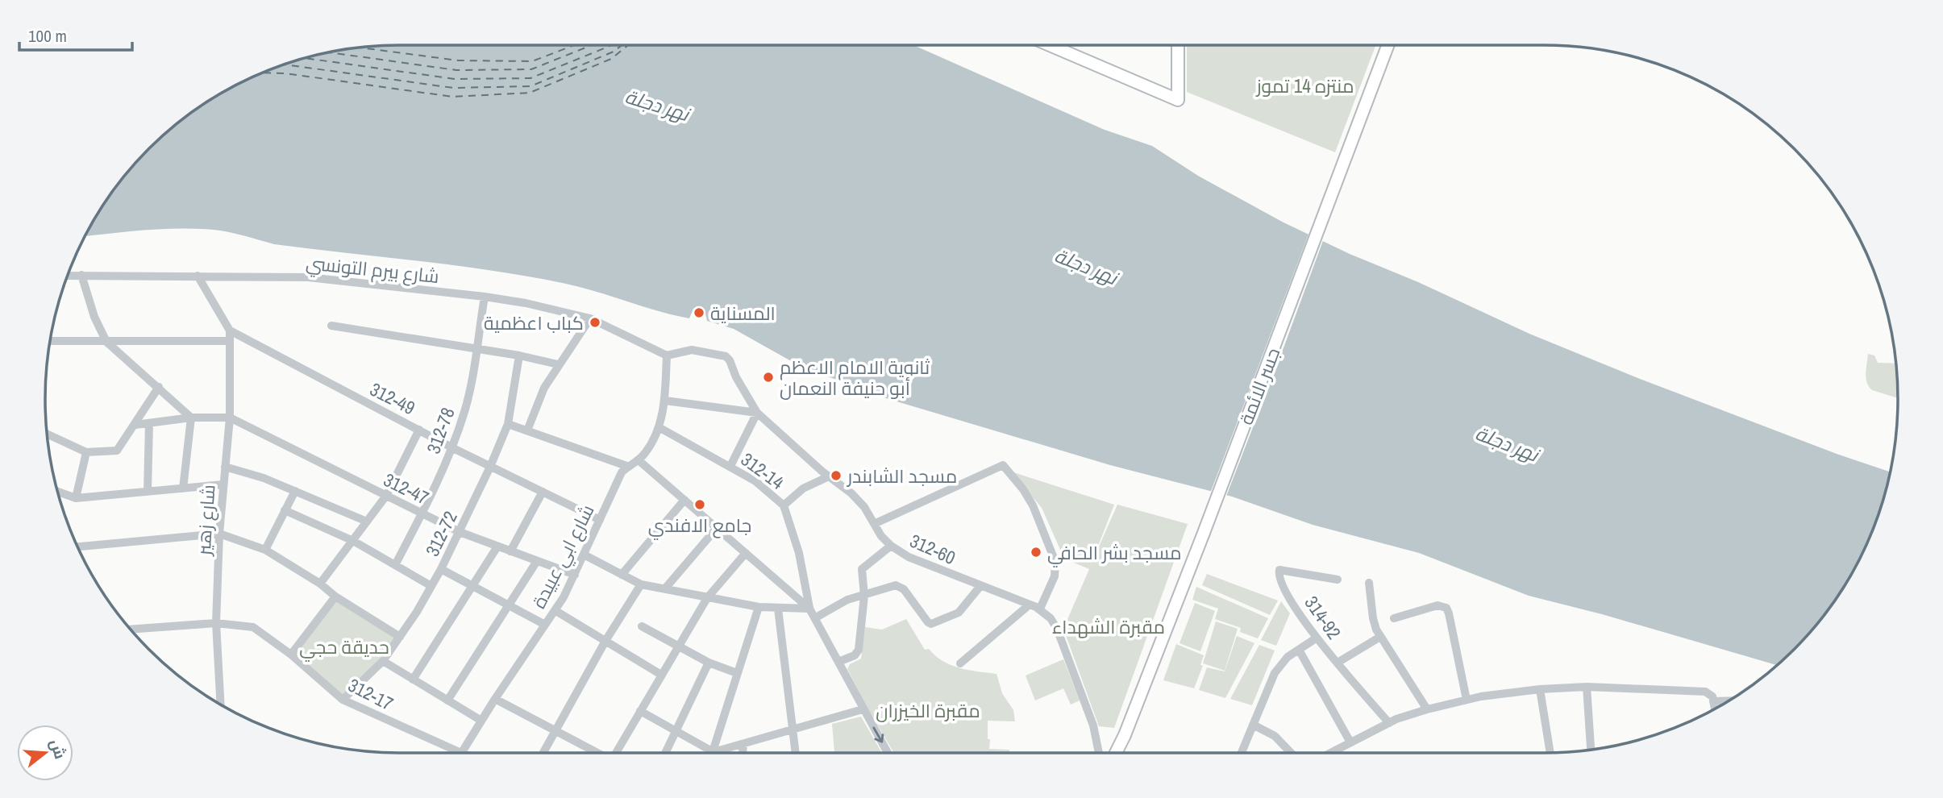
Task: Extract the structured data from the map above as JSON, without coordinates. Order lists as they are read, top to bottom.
{
  "streets": {
    "main road": ["جسر الائمة"],
    "street": [
      "شارع بيرم التونسي",
      "312-49",
      "312-78",
      "312-14",
      "312-47",
      "شارع زهير",
      "312-72",
      "312-60",
      "شارع ابي عبيدة",
      "314-92",
      "312-17"
    ]
  },
  "crossings": [
    ["شارع بيرم التونسي", "312-78"],
    ["شارع بيرم التونسي", "312-60"],
    ["شارع بيرم التونسي", "شارع ابي عبيدة"],
    ["312-49", "312-78"],
    ["312-49", "شارع زهير"],
    ["312-49", "312-72"],
    ["312-49", "شارع ابي عبيدة"],
    ["312-78", "312-47"],
    ["312-14", "شارع ابي عبيدة"],
    ["312-47", "شارع زهير"],
    ["312-47", "312-72"],
    ["312-47", "شارع ابي عبيدة"],
    ["شارع زهير", "312-17"],
    ["312-72", "312-17"],
    ["312-60", "شارع ابي عبيدة"],
    ["شارع ابي عبيدة", "312-17"]
  ],
  "water": ["نهر دجلة"],
  "parks": [
    "منتزه 14 تموز",
    "مقبرة الشهداء",
    "حديقة حجي",
    "مقبرة الخيزران"
  ],
  "places": [
    "المسناية",
    "كباب اعظمية",
    "ثانوية الامام الاعظم أبو حنيفة النعمان",
    "مسجد الشابندر",
    "جامع الافندي",
    "مسجد بشر الحافي"
  ],
  "scale_bar": "100 m",
  "north": "right"
}
